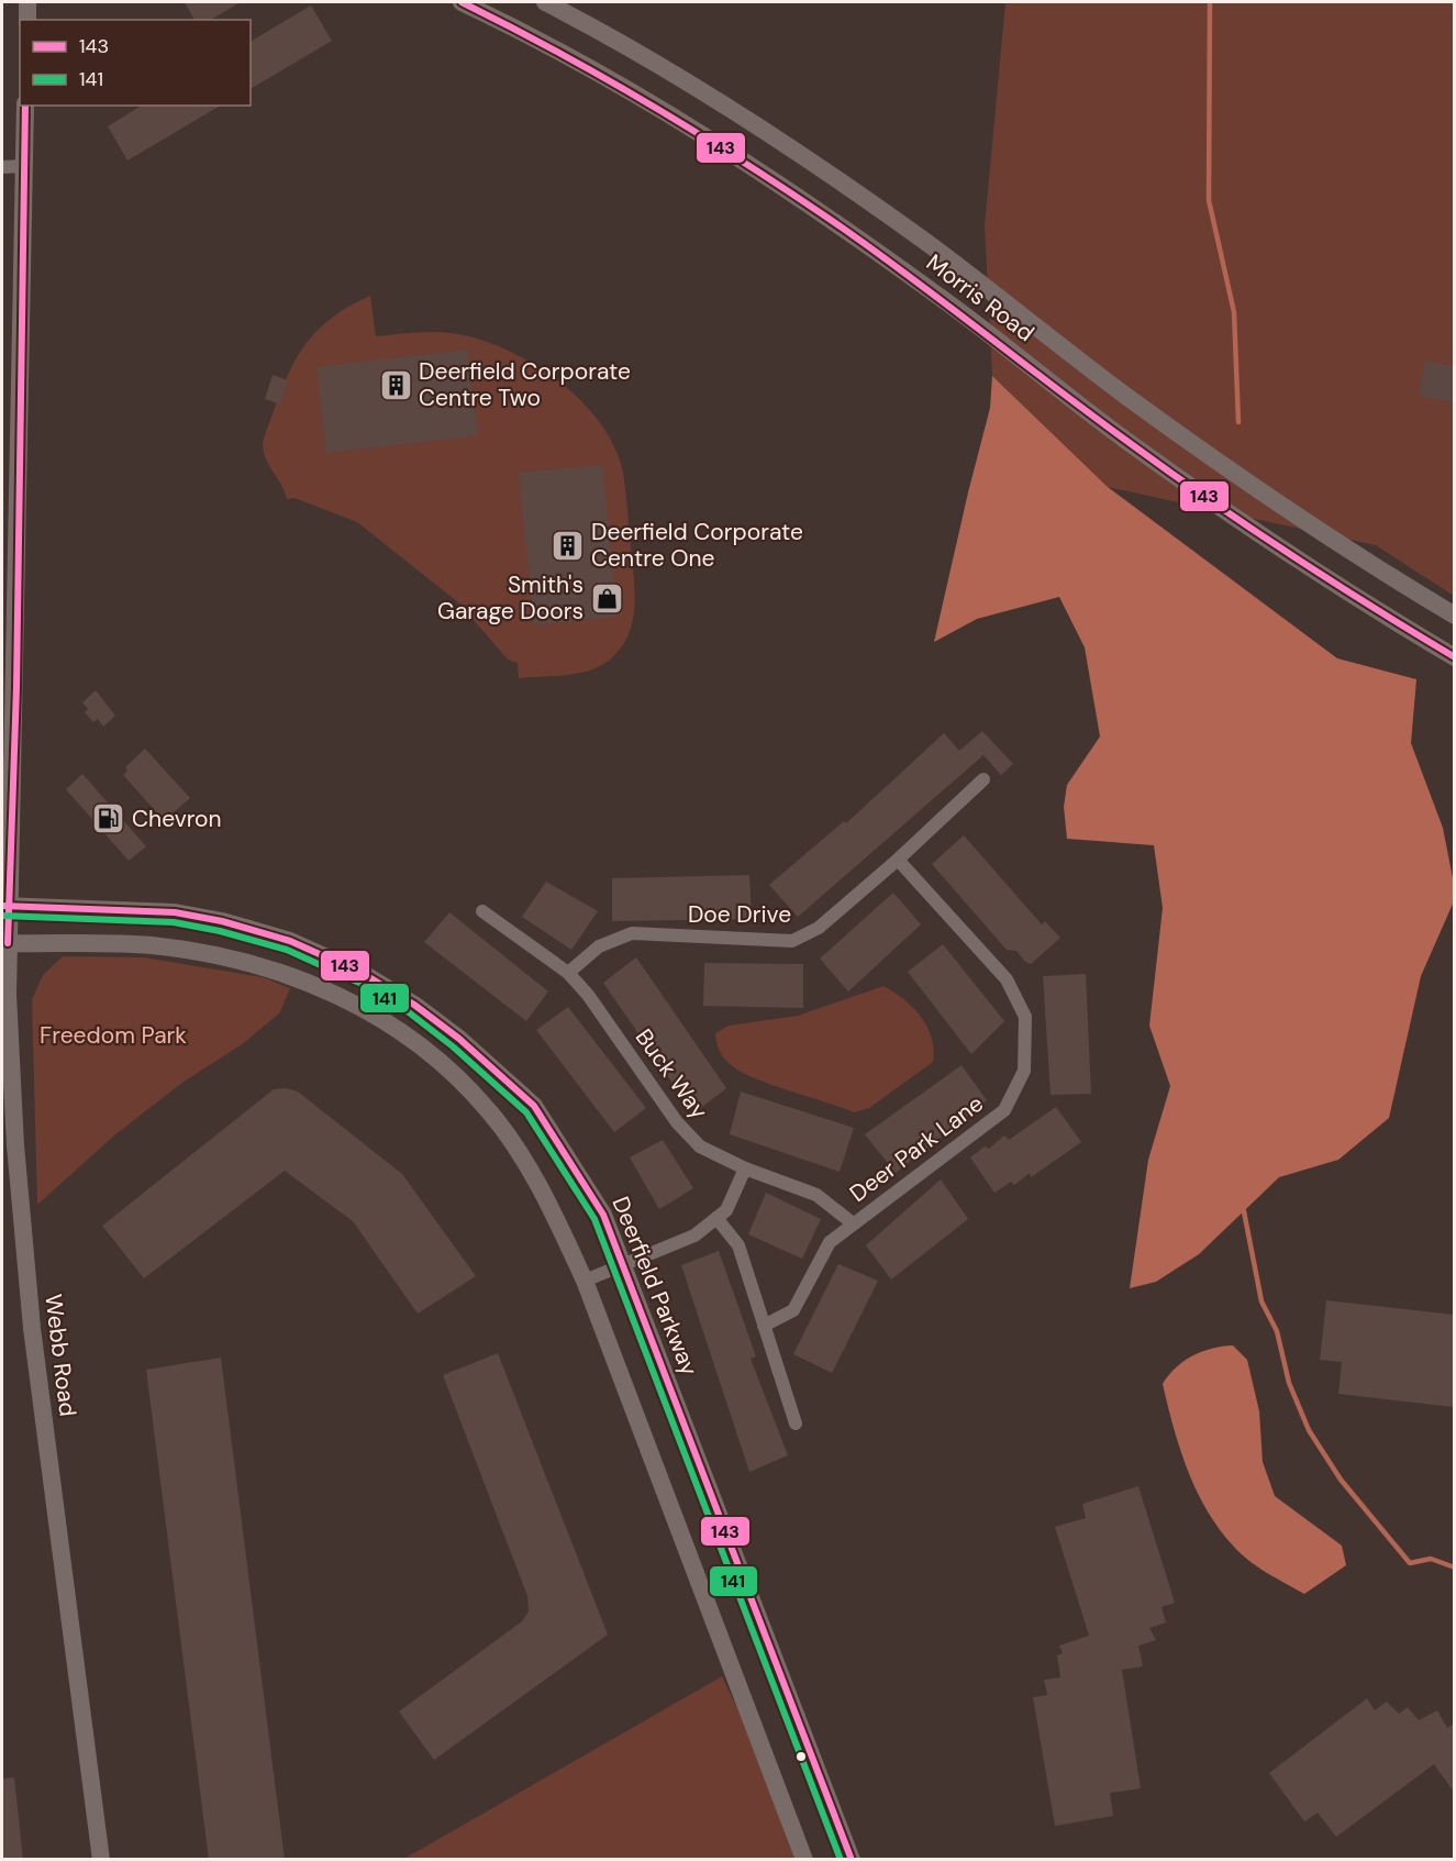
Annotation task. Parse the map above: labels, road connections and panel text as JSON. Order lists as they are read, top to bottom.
{
  "streets": {
    "street": [
      "Morris Road",
      "Doe Drive",
      "Buck Way",
      "Deer Park Lane",
      "Deerfield Parkway",
      "Webb Road"
    ]
  },
  "crossings": [
    ["Doe Drive", "Buck Way"],
    ["Doe Drive", "Deer Park Lane"],
    ["Buck Way", "Deer Park Lane"],
    ["Deerfield Parkway", "Webb Road"]
  ],
  "parks": ["Freedom Park"],
  "places": {
    "building": ["Deerfield Corporate Centre Two", "Deerfield Corporate Centre One"],
    "shop": ["Smith's Garage Doors"],
    "fuel station": ["Chevron"]
  },
  "lines": ["transit line 143", "transit line 141"],
  "legend": ["143", "141"]
}
